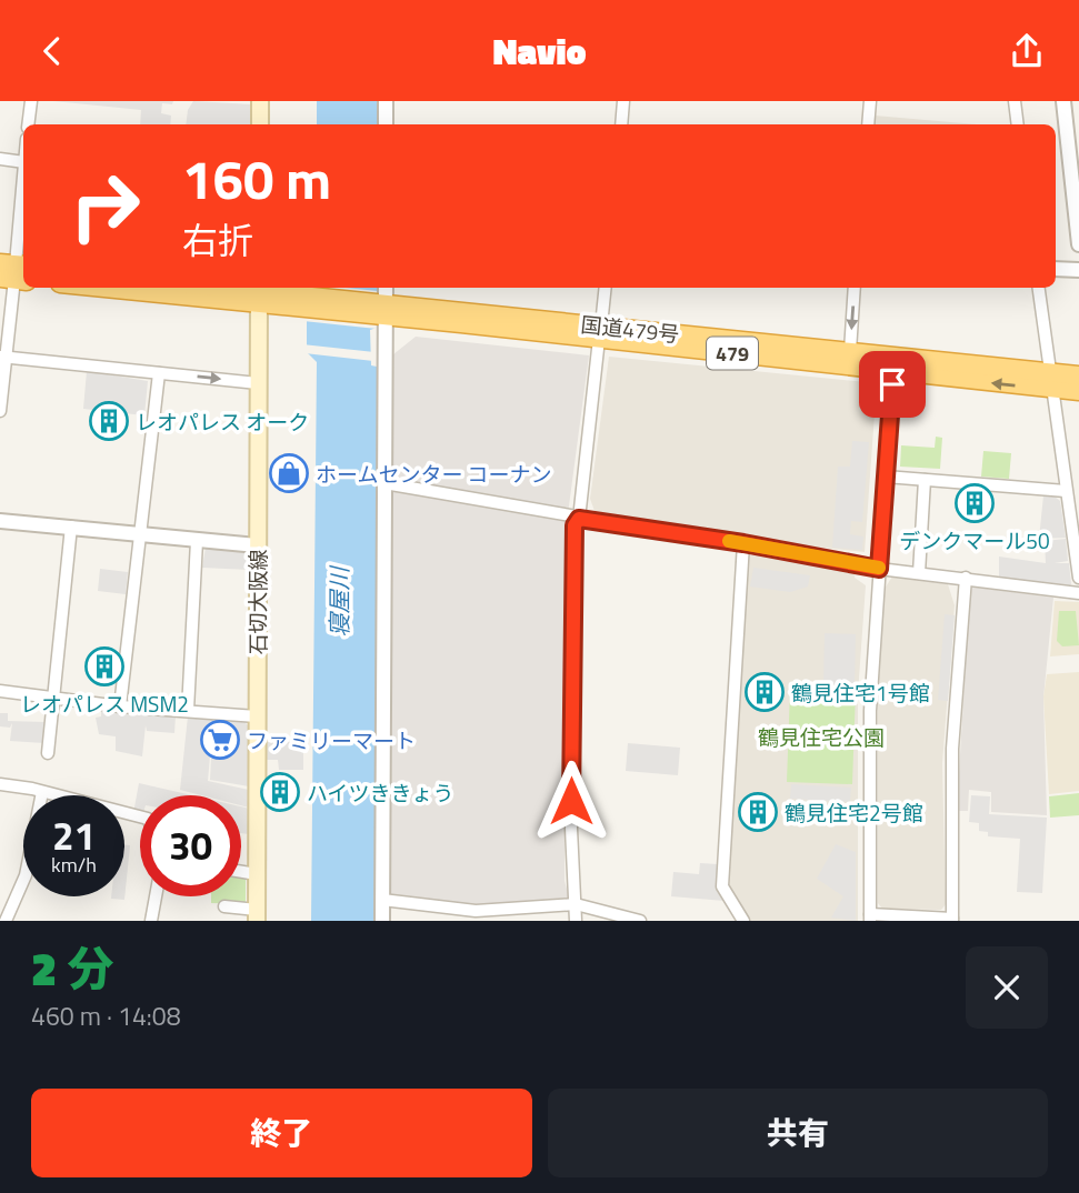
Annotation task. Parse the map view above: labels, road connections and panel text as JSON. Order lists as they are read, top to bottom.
{
  "streets": {
    "highway": ["国道479号", "479"],
    "main road": ["石切大阪線"]
  },
  "crossings": [
    ["国道479号", "479"],
    ["国道479号", "石切大阪線"],
    ["479", "石切大阪線"]
  ],
  "water": ["寝屋川"],
  "parks": ["鶴見住宅公園"],
  "places": {
    "building": [
      "レオパレス オーク",
      "デンクマール50",
      "レオパレス MSM2",
      "鶴見住宅1号館",
      "ハイツききょう",
      "鶴見住宅2号館"
    ],
    "shop": ["ホームセンター コーナン"],
    "supermarket": ["ファミリーマート"]
  },
  "page": {
    "header": "Navio",
    "turn": ["160 m", "右折"],
    "speed": "21 km/h",
    "limit": "30",
    "heading": ["2 分", "460 m · 14:08"],
    "buttons": ["終了", "共有"]
  }
}
